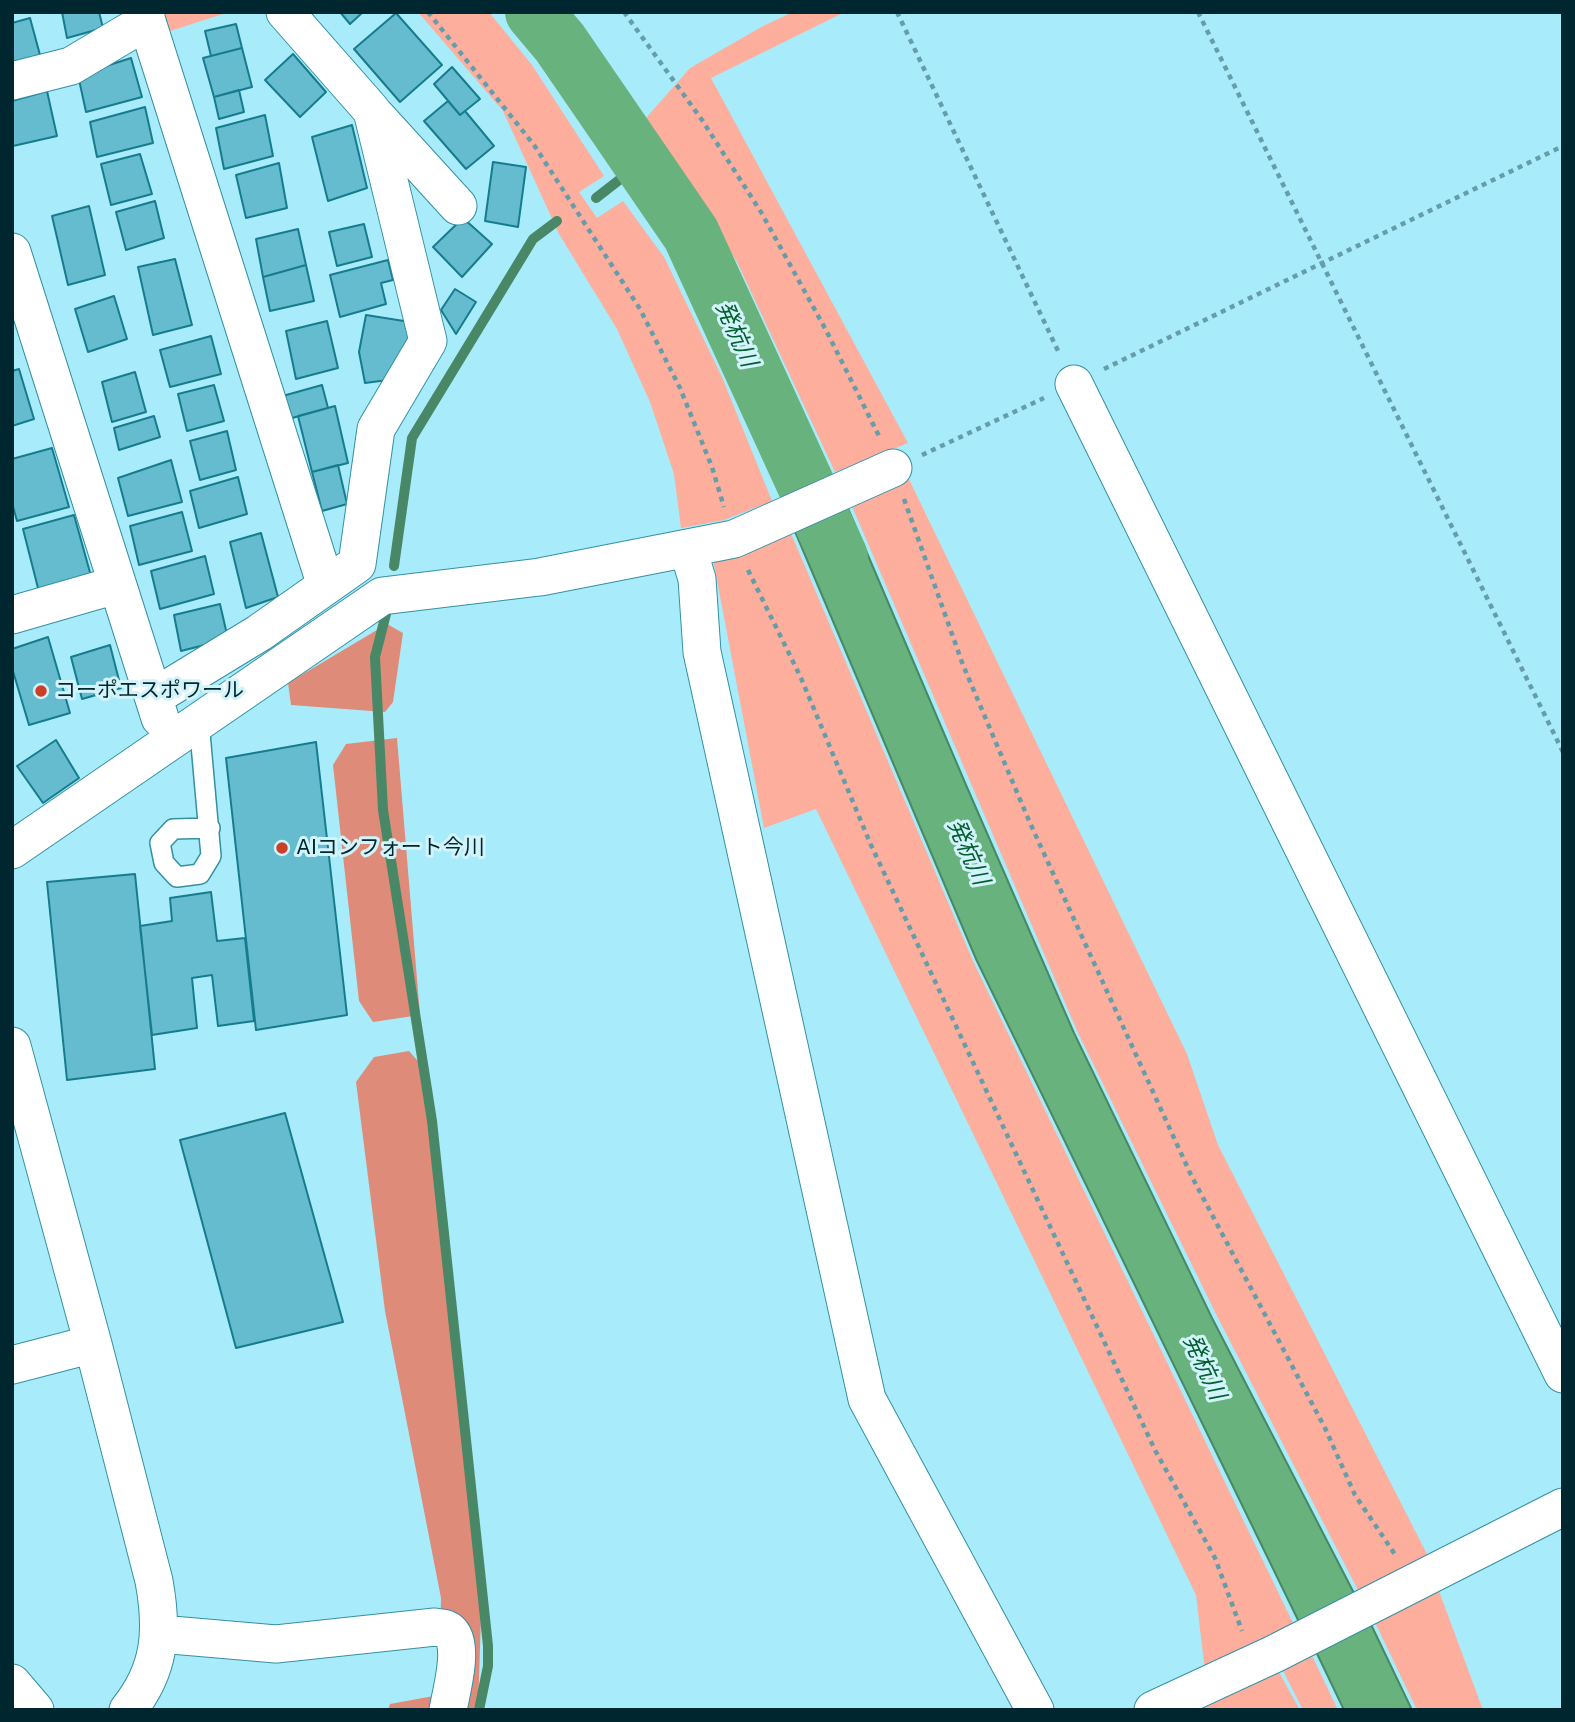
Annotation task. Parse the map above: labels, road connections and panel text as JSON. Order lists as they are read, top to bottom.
{
  "water": ["発杭川"],
  "places": ["コーポエスポワール", "AIコンフォート今川"]
}
